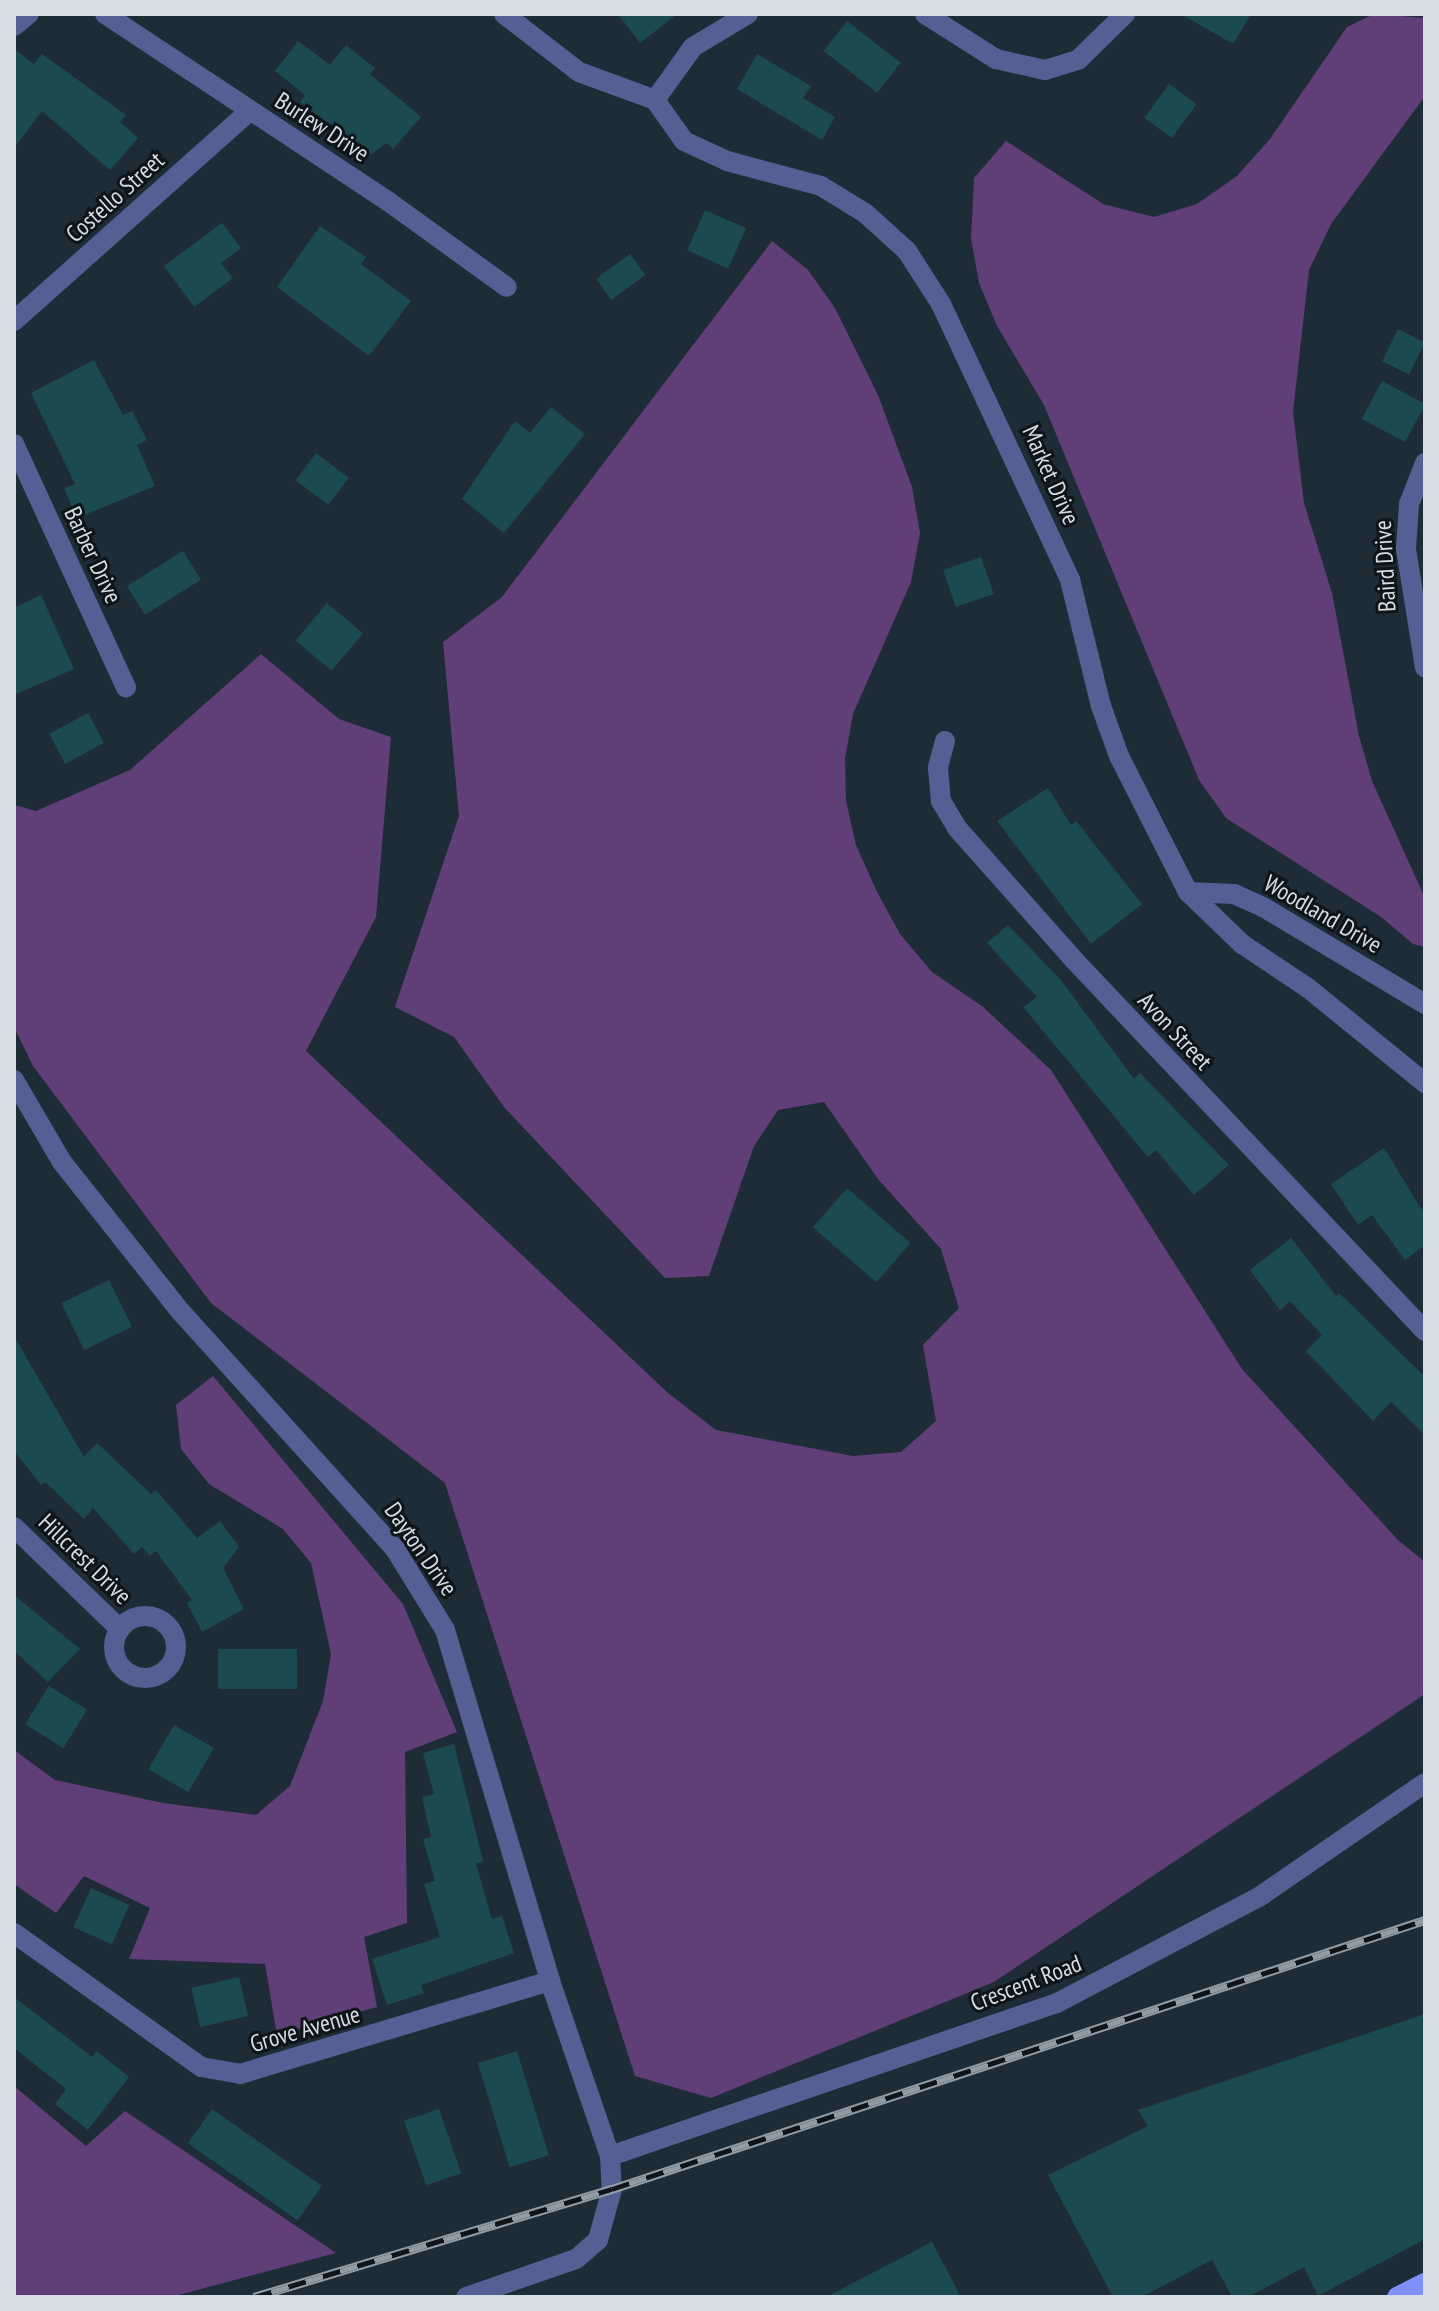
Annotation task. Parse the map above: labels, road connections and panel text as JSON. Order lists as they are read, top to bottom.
{
  "streets": {
    "street": [
      "Burlew Drive",
      "Costello Street",
      "Market Drive",
      "Barber Drive",
      "Baird Drive",
      "Woodland Drive",
      "Avon Street",
      "Dayton Drive",
      "Hillcrest Drive",
      "Crescent Road",
      "Grove Avenue"
    ]
  },
  "crossings": [
    ["Burlew Drive", "Costello Street"],
    ["Market Drive", "Woodland Drive"],
    ["Dayton Drive", "Crescent Road"],
    ["Dayton Drive", "Grove Avenue"]
  ]
}
